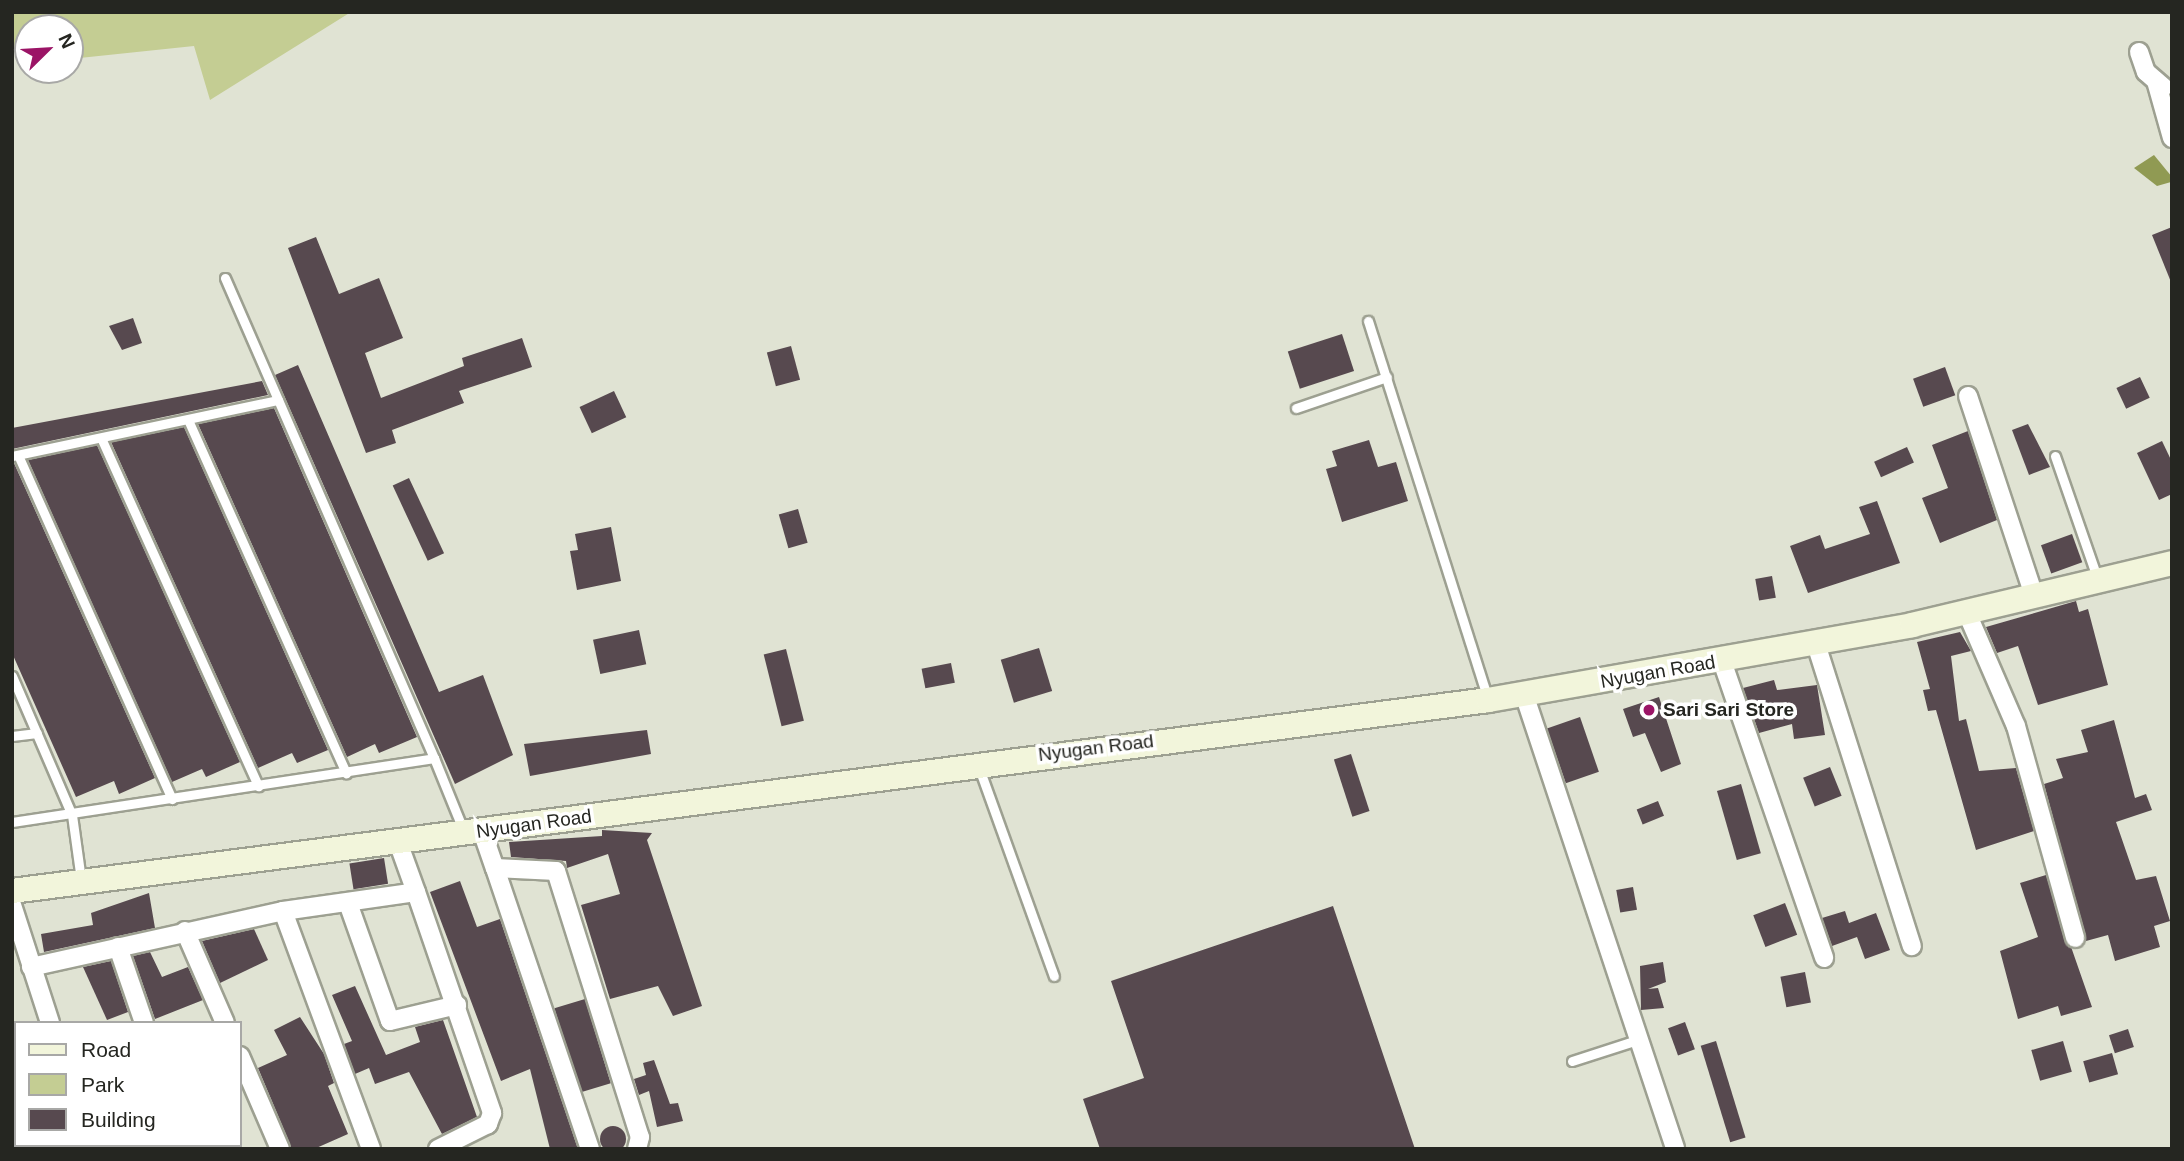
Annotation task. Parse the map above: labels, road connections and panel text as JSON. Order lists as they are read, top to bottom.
{
  "streets": {
    "main road": ["Nyugan Road"]
  },
  "places": ["Sari Sari Store"],
  "legend": ["Road", "Park", "Building"],
  "north": "top right"
}
